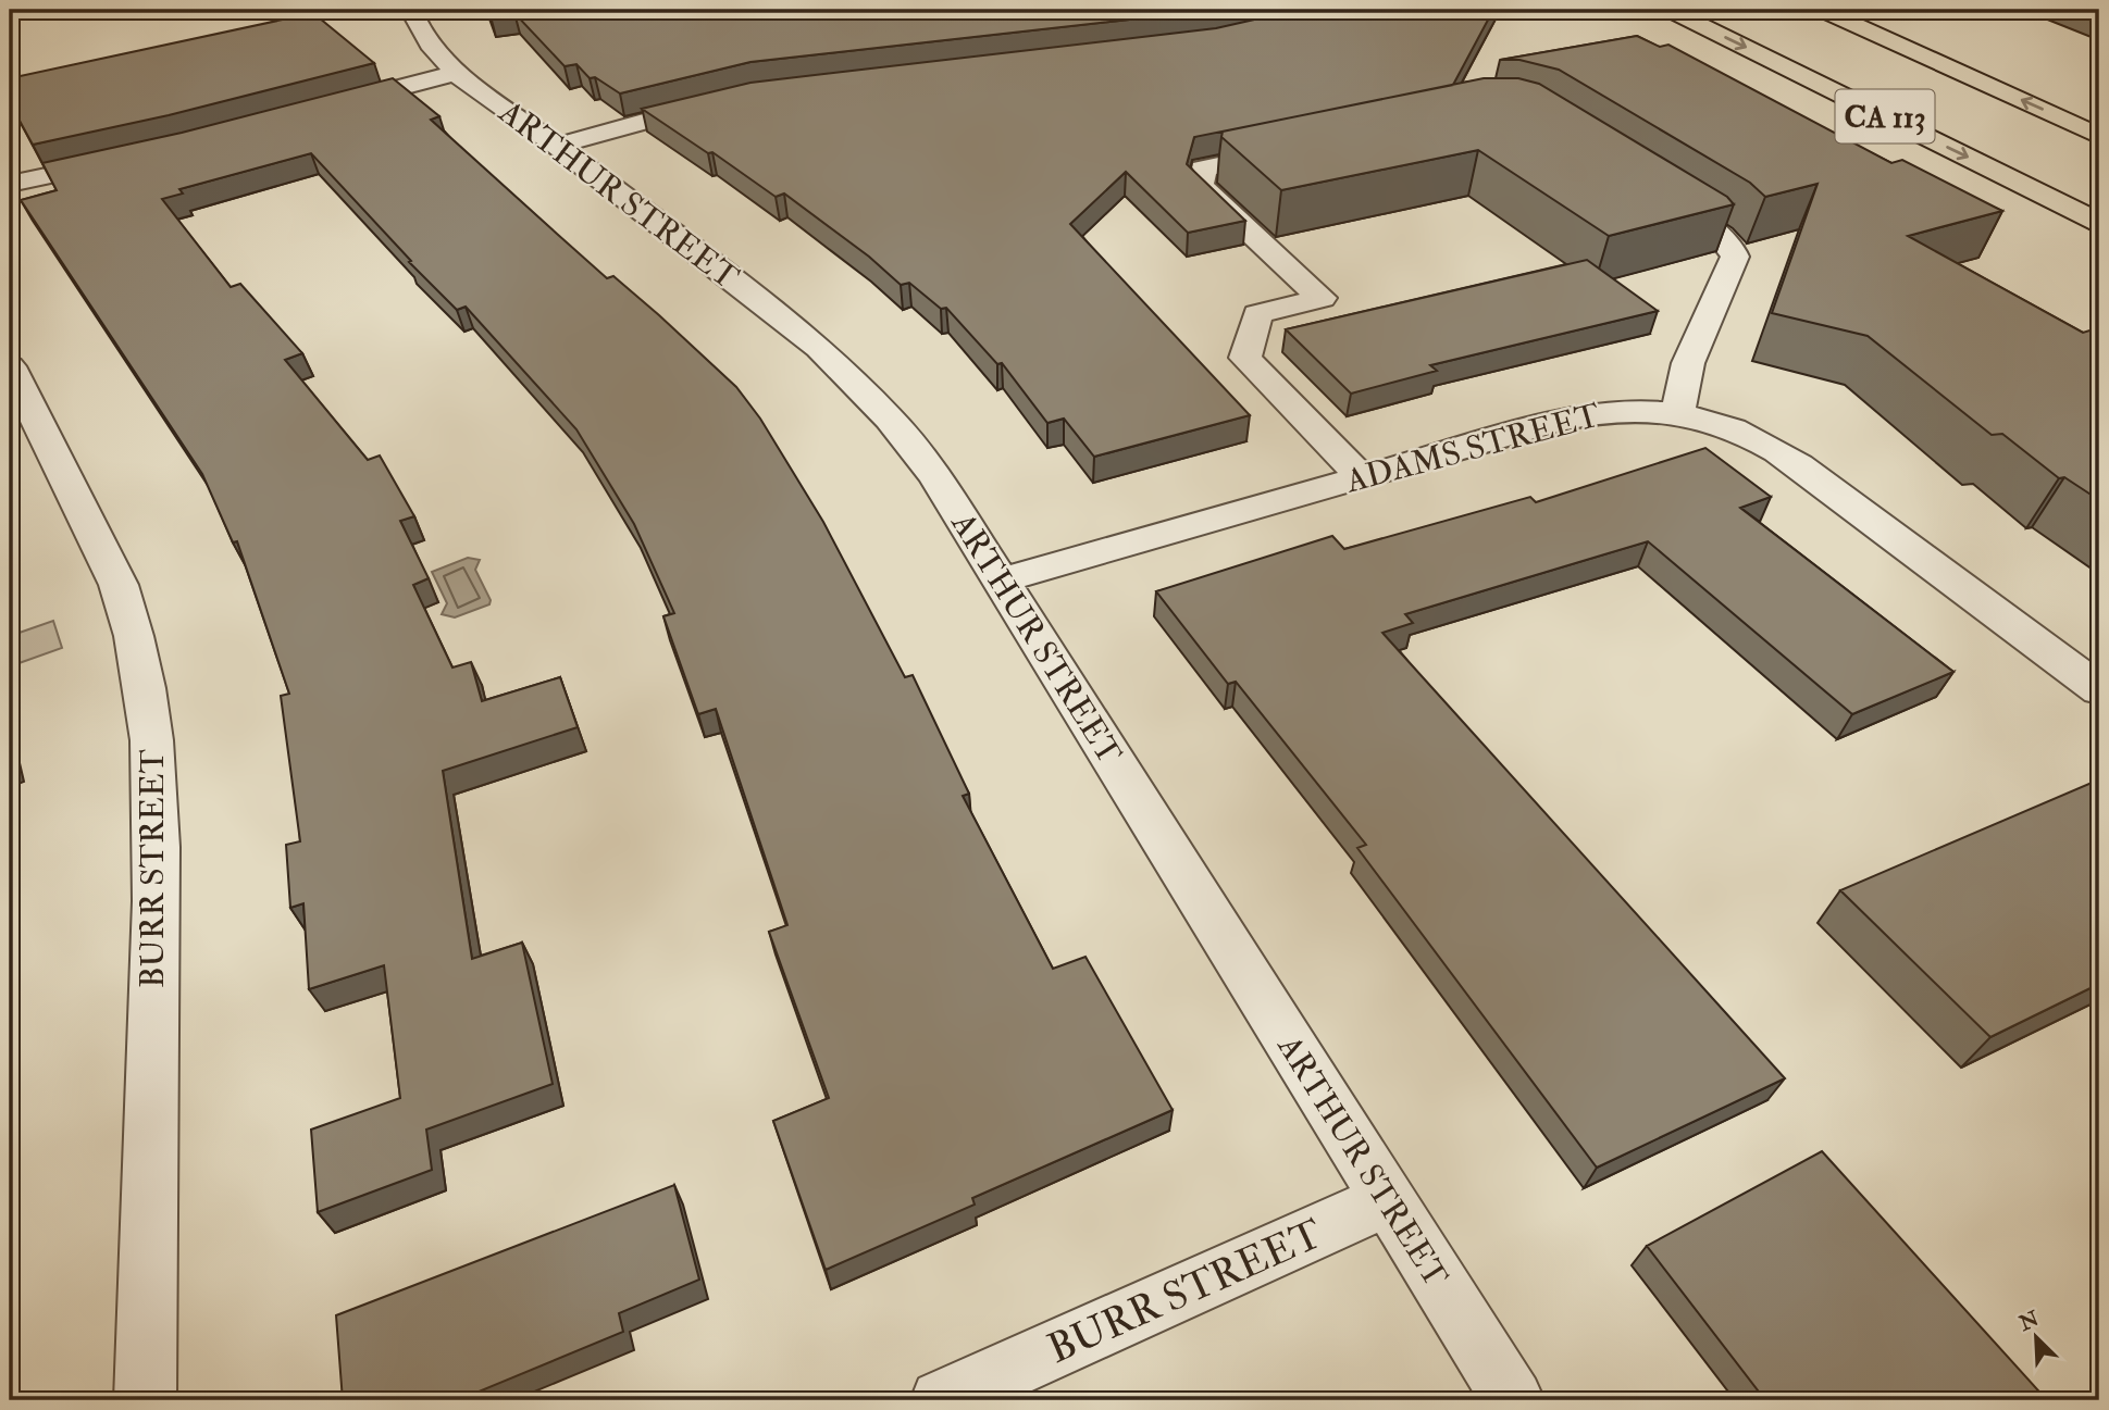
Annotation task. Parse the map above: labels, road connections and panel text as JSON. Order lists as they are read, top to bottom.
{
  "streets": {
    "highway": ["CA 113"],
    "street": ["ARTHUR STREET", "ADAMS STREET", "BURR STREET"]
  },
  "crossings": [
    ["ARTHUR STREET", "ADAMS STREET"],
    ["ARTHUR STREET", "BURR STREET"]
  ],
  "north": "top left"
}
